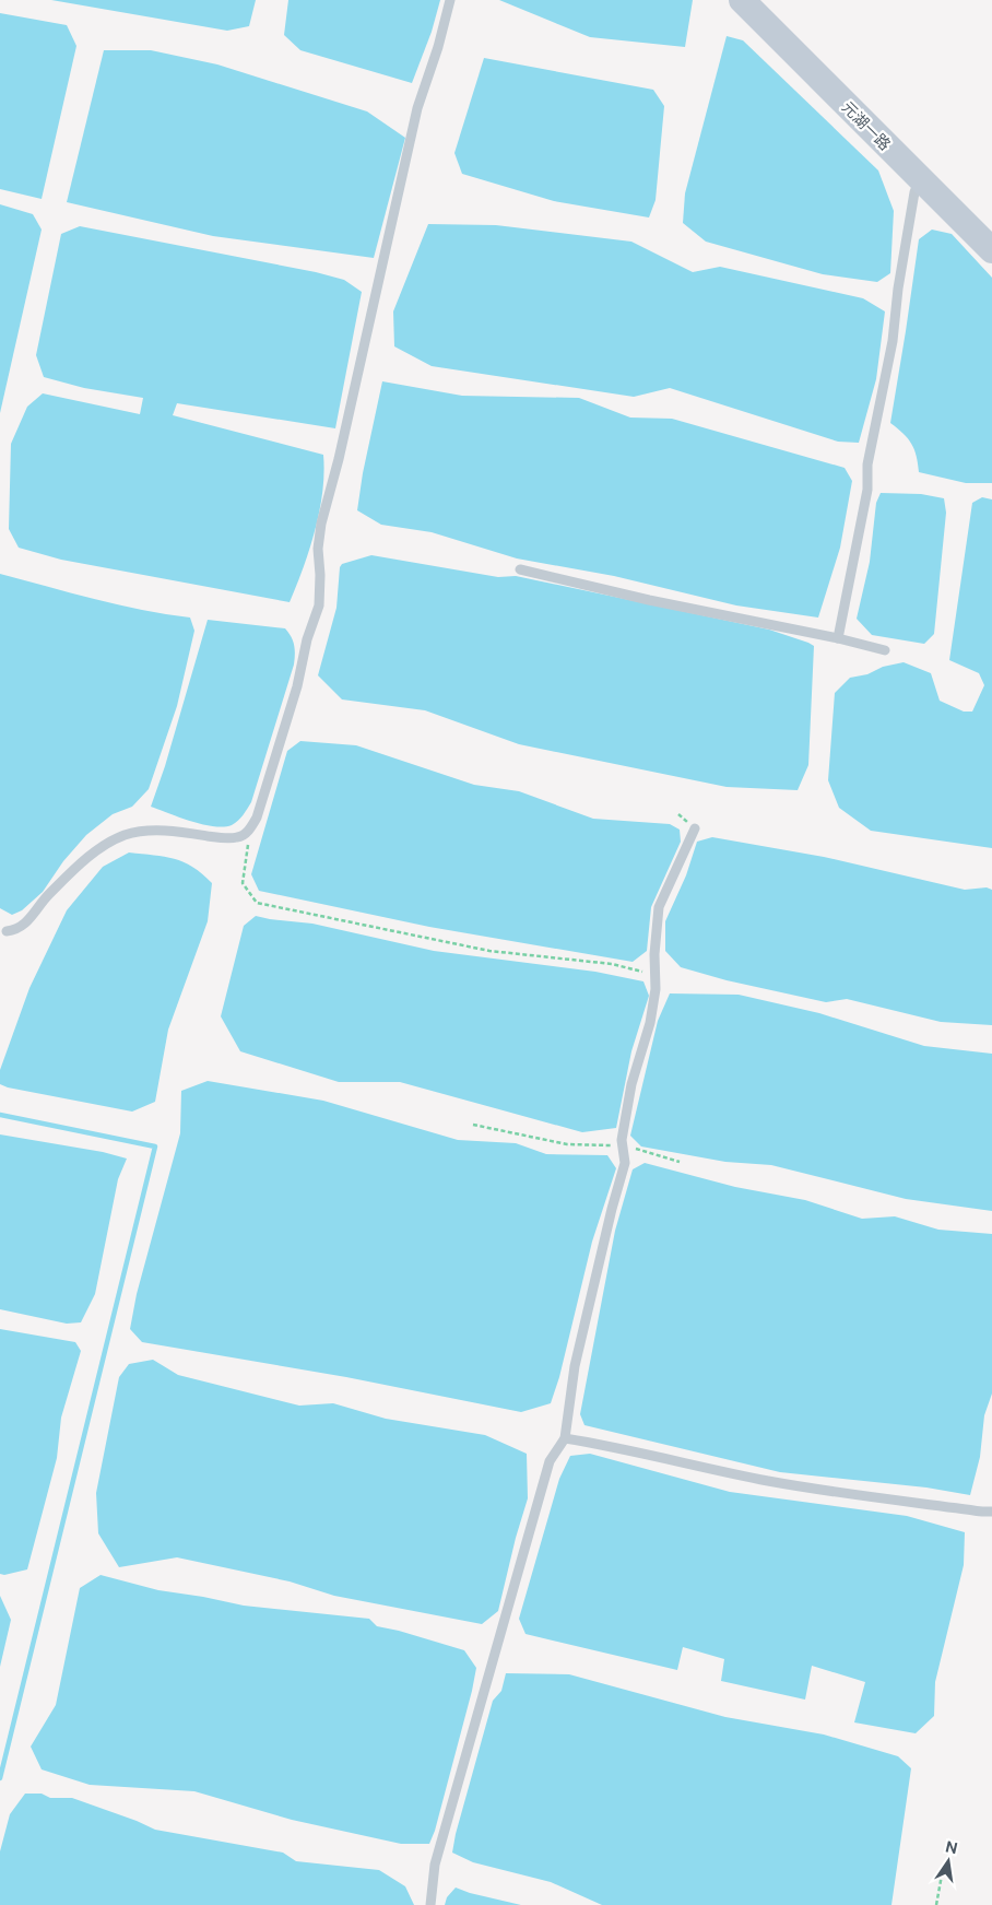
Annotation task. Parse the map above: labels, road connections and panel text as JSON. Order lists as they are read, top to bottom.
{
  "streets": {
    "main road": ["元湖一路"]
  },
  "north": "top"
}
